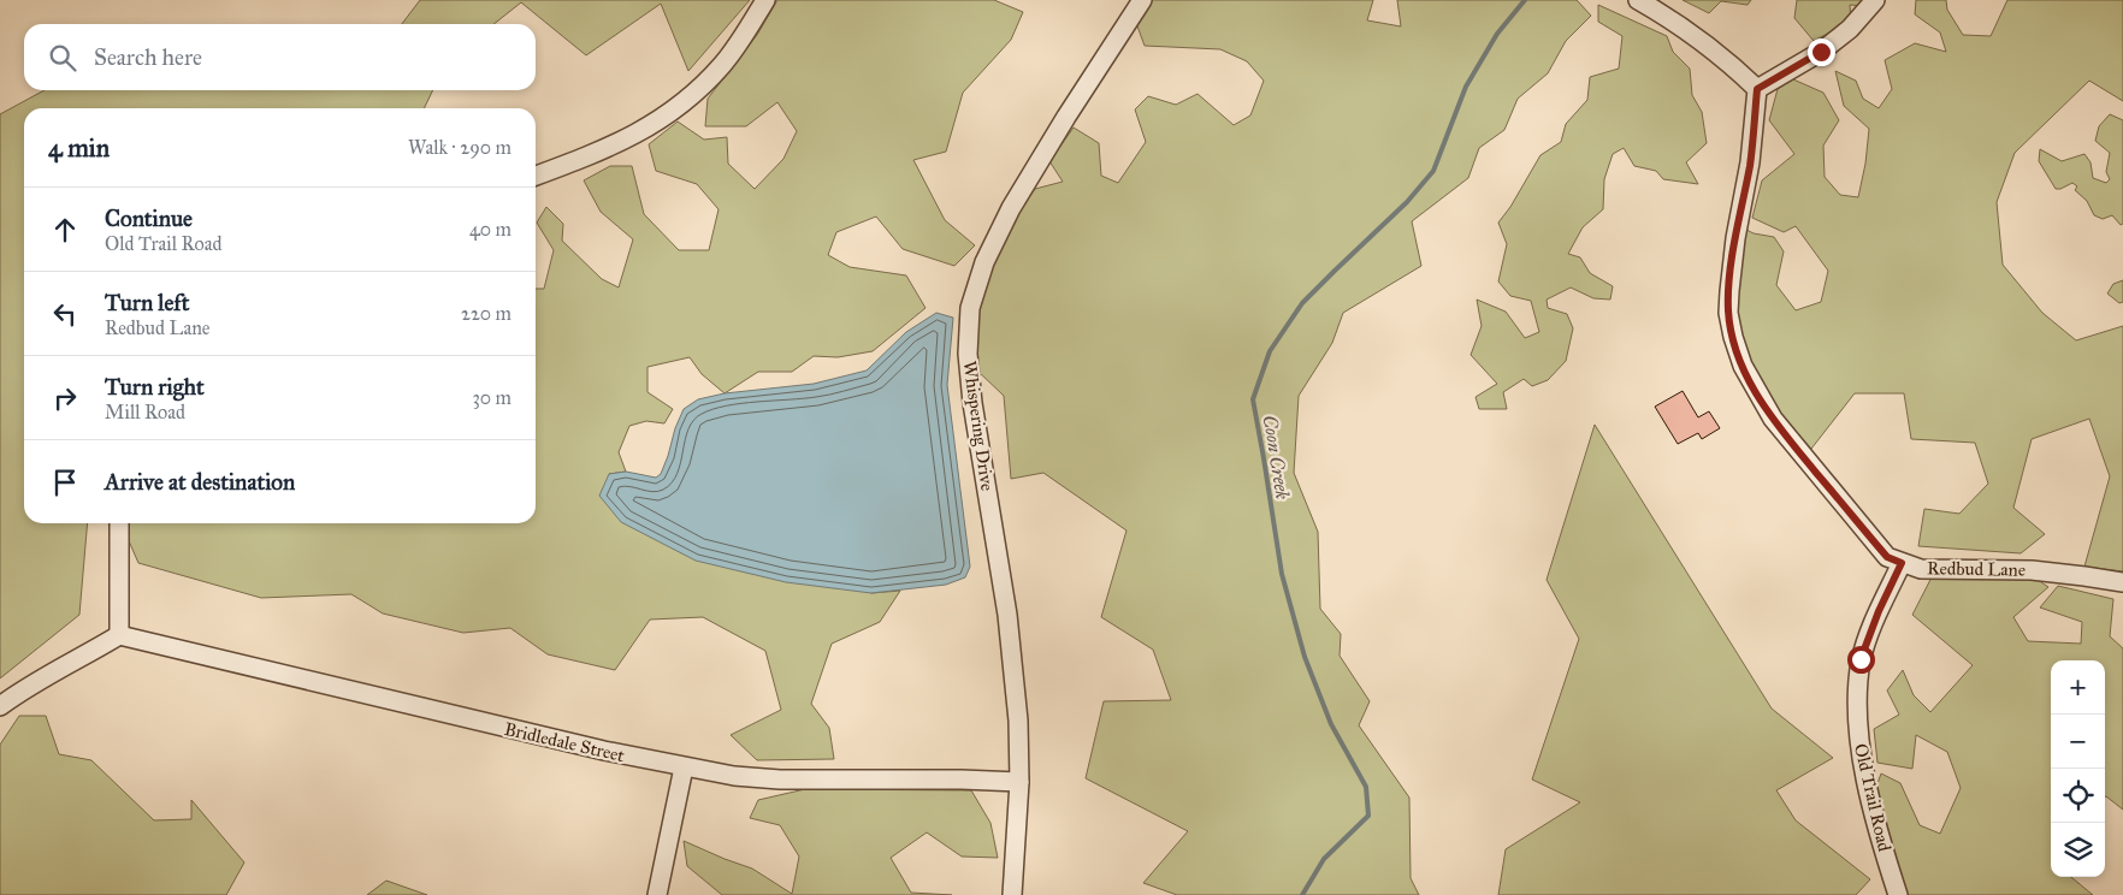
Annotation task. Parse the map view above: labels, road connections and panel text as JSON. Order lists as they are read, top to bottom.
{
  "streets": {
    "street": [
      "Whispering Drive",
      "Redbud Lane",
      "Bridledale Street",
      "Old Trail Road"
    ]
  },
  "crossings": [
    ["Whispering Drive", "Bridledale Street"],
    ["Redbud Lane", "Old Trail Road"]
  ],
  "water": ["Coon Creek"],
  "page": {
    "search": "Search here",
    "heading": ["4 min", "Walk · 290 m"],
    "list": [
      ["Continue", "Old Trail Road", "40 m"],
      ["Turn left", "Redbud Lane", "220 m"],
      ["Turn right", "Mill Road", "30 m"],
      "Arrive at destination"
    ],
    "map_buttons": ["+", "−"]
  }
}
